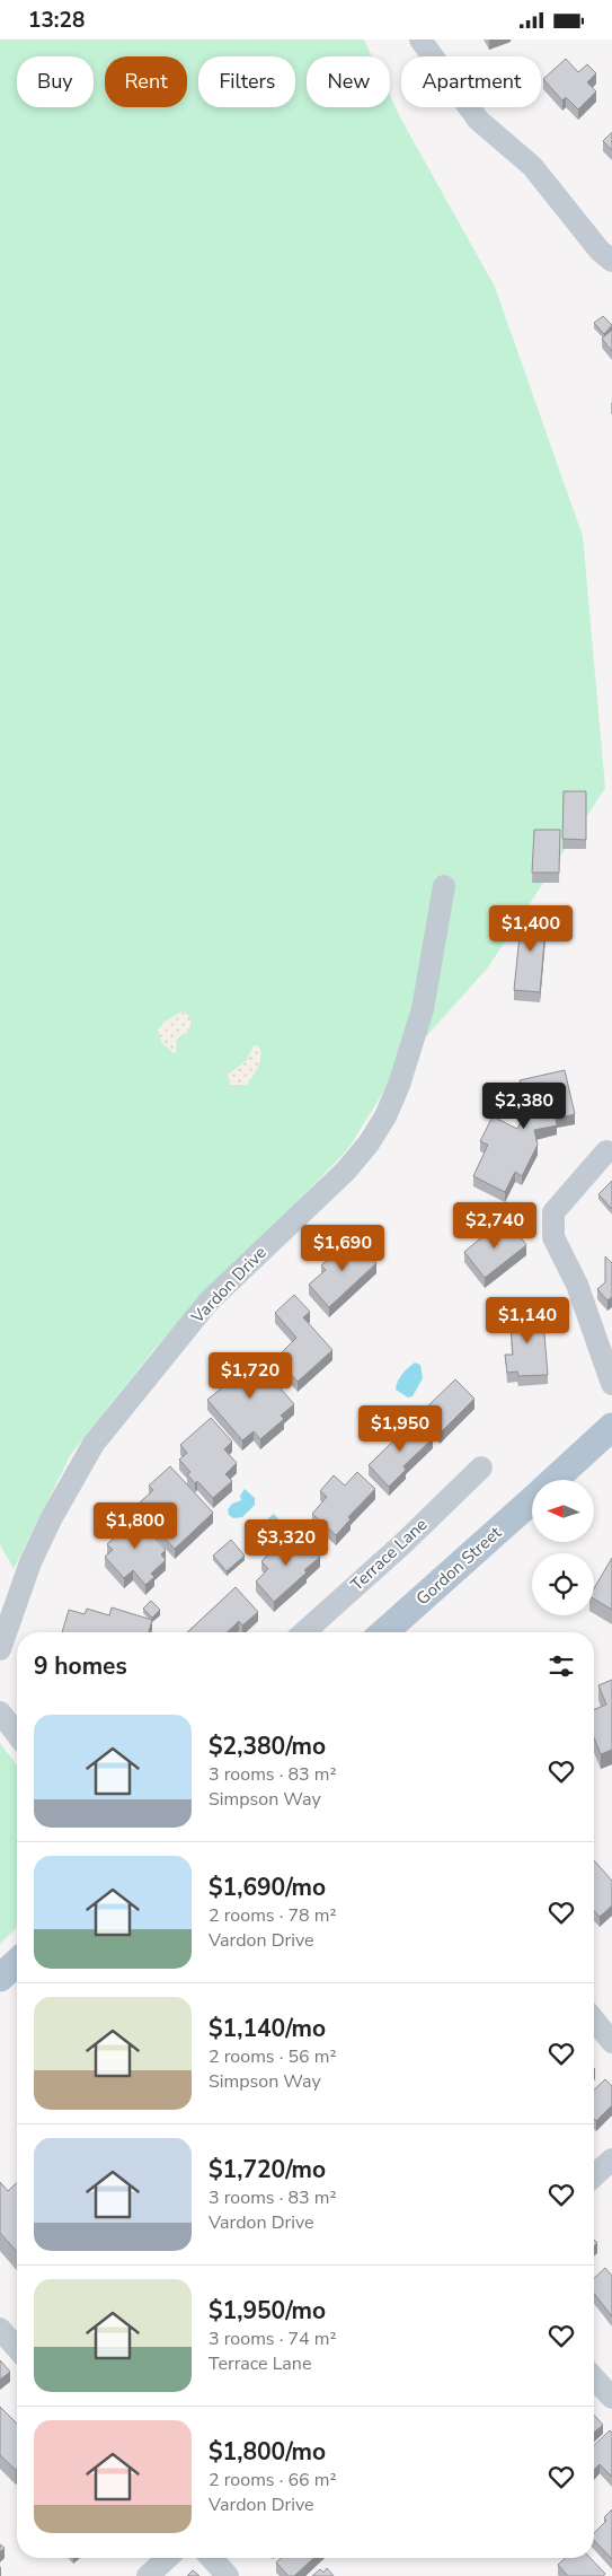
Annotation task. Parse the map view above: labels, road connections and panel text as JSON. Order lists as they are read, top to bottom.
{
  "streets": {
    "main road": ["Gordon Street"],
    "street": ["Vardon Drive", "Terrace Lane"]
  },
  "north": "left",
  "page": {
    "status": "13:28",
    "chip": [
      "Buy",
      "Rent",
      "Filters",
      "New",
      "Apartment"
    ],
    "price": [
      "$1,400",
      "$2,380",
      "$2,740",
      "$1,690",
      "$1,140",
      "$1,720",
      "$1,950",
      "$1,800",
      "$3,320"
    ],
    "heading": "9 homes",
    "list": [
      {
        "name": "$2,380/mo",
        "note": "3 rooms · 83 m² · Simpson Way"
      },
      {
        "name": "$1,690/mo",
        "note": "2 rooms · 78 m² · Vardon Drive"
      },
      {
        "name": "$1,140/mo",
        "note": "2 rooms · 56 m² · Simpson Way"
      },
      {
        "name": "$1,720/mo",
        "note": "3 rooms · 83 m² · Vardon Drive"
      },
      {
        "name": "$1,950/mo",
        "note": "3 rooms · 74 m² · Terrace Lane"
      },
      {
        "name": "$1,800/mo",
        "note": "2 rooms · 66 m² · Vardon Drive"
      }
    ]
  }
}
